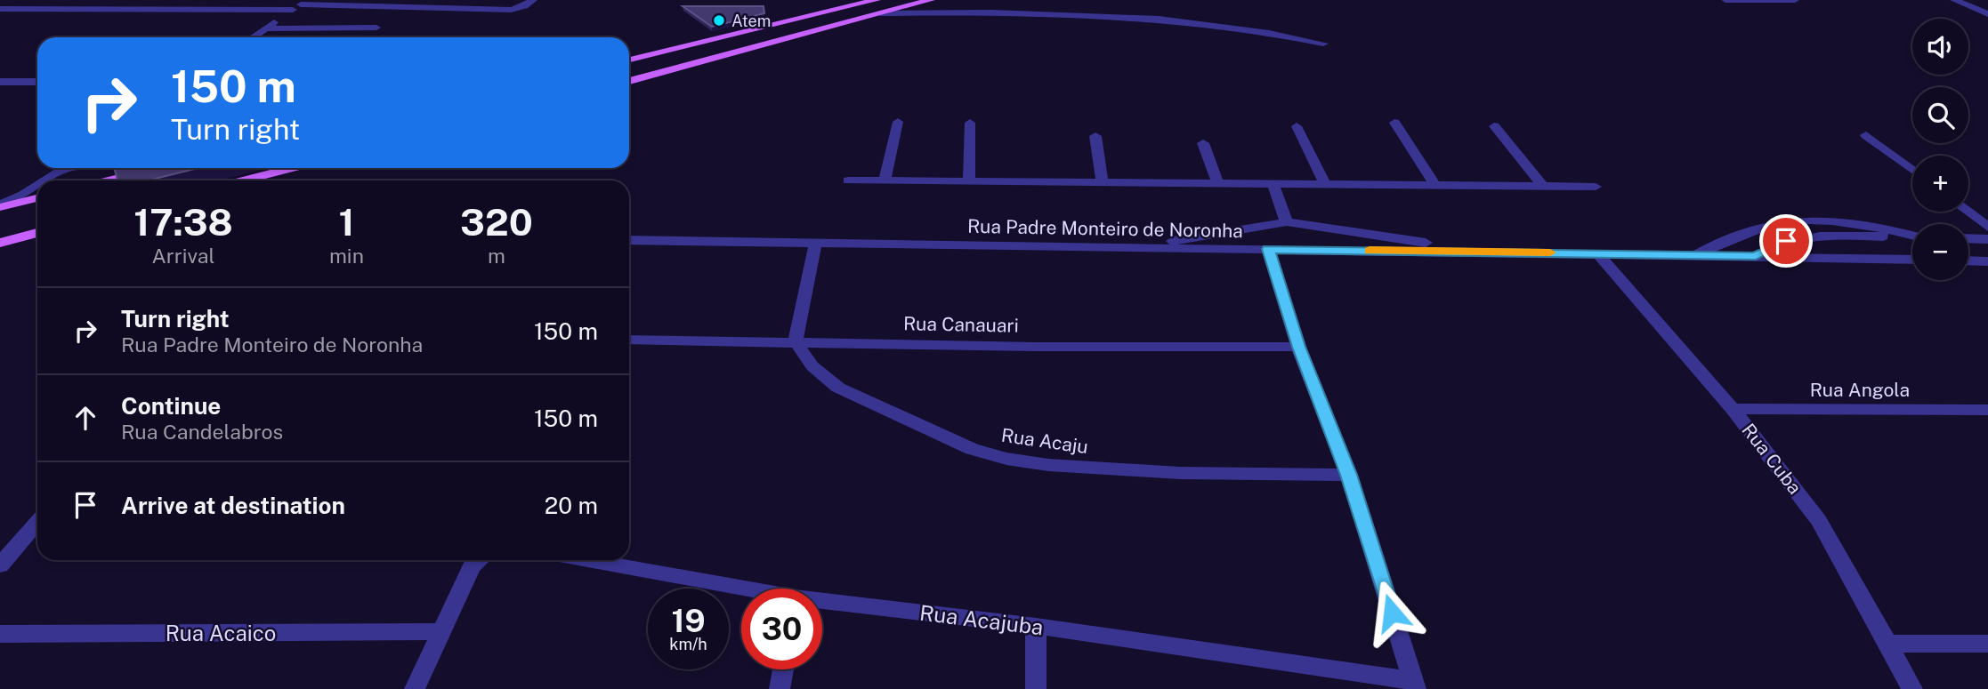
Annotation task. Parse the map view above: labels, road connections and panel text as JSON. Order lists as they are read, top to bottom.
{
  "streets": {
    "street": [
      "Rua Padre Monteiro de Noronha",
      "Rua Canauari",
      "Rua Angola",
      "Rua Acaju",
      "Rua Cuba",
      "Rua Acajuba",
      "Rua Acaico"
    ]
  },
  "crossings": [
    ["Rua Padre Monteiro de Noronha", "Rua Cuba"],
    ["Rua Canauari", "Rua Acaju"],
    ["Rua Angola", "Rua Cuba"]
  ],
  "places": ["Atem"],
  "page": {
    "map_buttons": ["+", "−"],
    "turn": ["150 m", "Turn right"],
    "eta": [
      "17:38",
      "Arrival",
      "1",
      "min",
      "320",
      "m"
    ],
    "list": [
      {
        "name": "Turn right",
        "note": "Rua Padre Monteiro de Noronha",
        "value": "150 m"
      },
      {
        "name": "Continue",
        "note": "Rua Candelabros",
        "value": "150 m"
      },
      {
        "name": "Arrive at destination",
        "value": "20 m"
      }
    ],
    "speed": "19 km/h",
    "limit": "30"
  }
}
